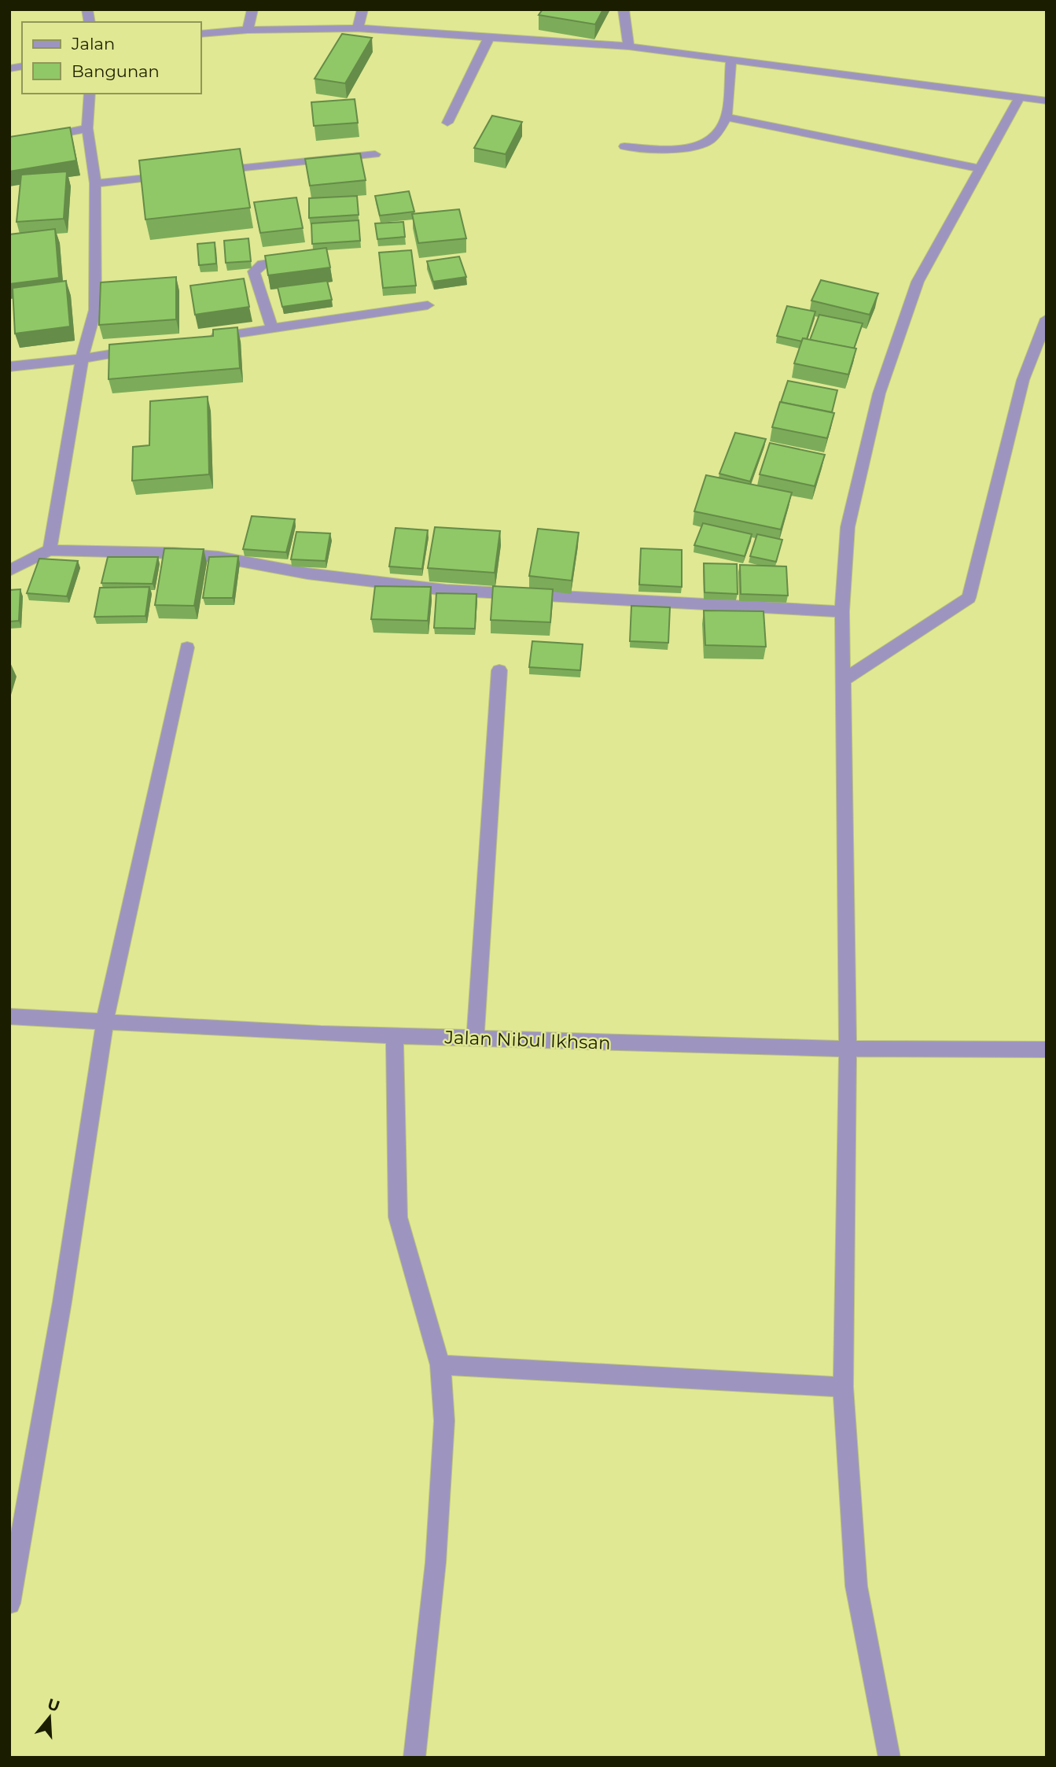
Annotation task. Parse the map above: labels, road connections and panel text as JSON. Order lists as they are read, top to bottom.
{
  "streets": {
    "street": ["Jalan Nibul Ikhsan"]
  },
  "legend": ["Jalan", "Bangunan"],
  "north": "top"
}
